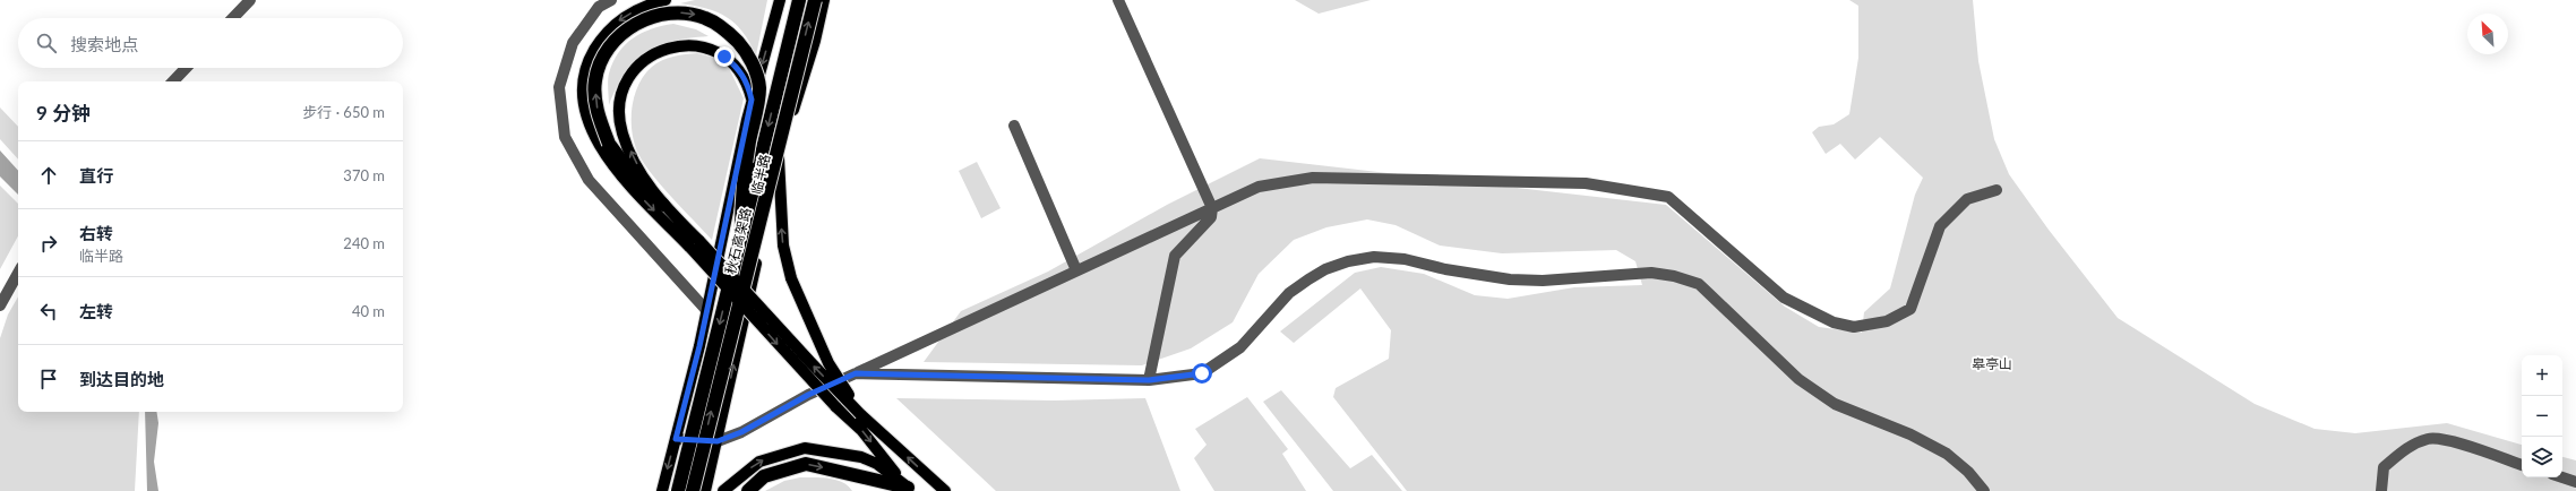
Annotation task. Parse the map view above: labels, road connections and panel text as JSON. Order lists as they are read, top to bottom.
{
  "streets": {
    "highway": ["秋石高架路"],
    "main road": ["临半路"]
  },
  "parks": ["皋亭山"],
  "north": "top left",
  "page": {
    "search": "搜索地点",
    "heading": ["9 分钟", "步行 · 650 m"],
    "list": [
      ["直行", "370 m"],
      ["右转", "临半路", "240 m"],
      ["左转", "40 m"],
      "到达目的地"
    ],
    "map_buttons": ["+", "−"]
  }
}
